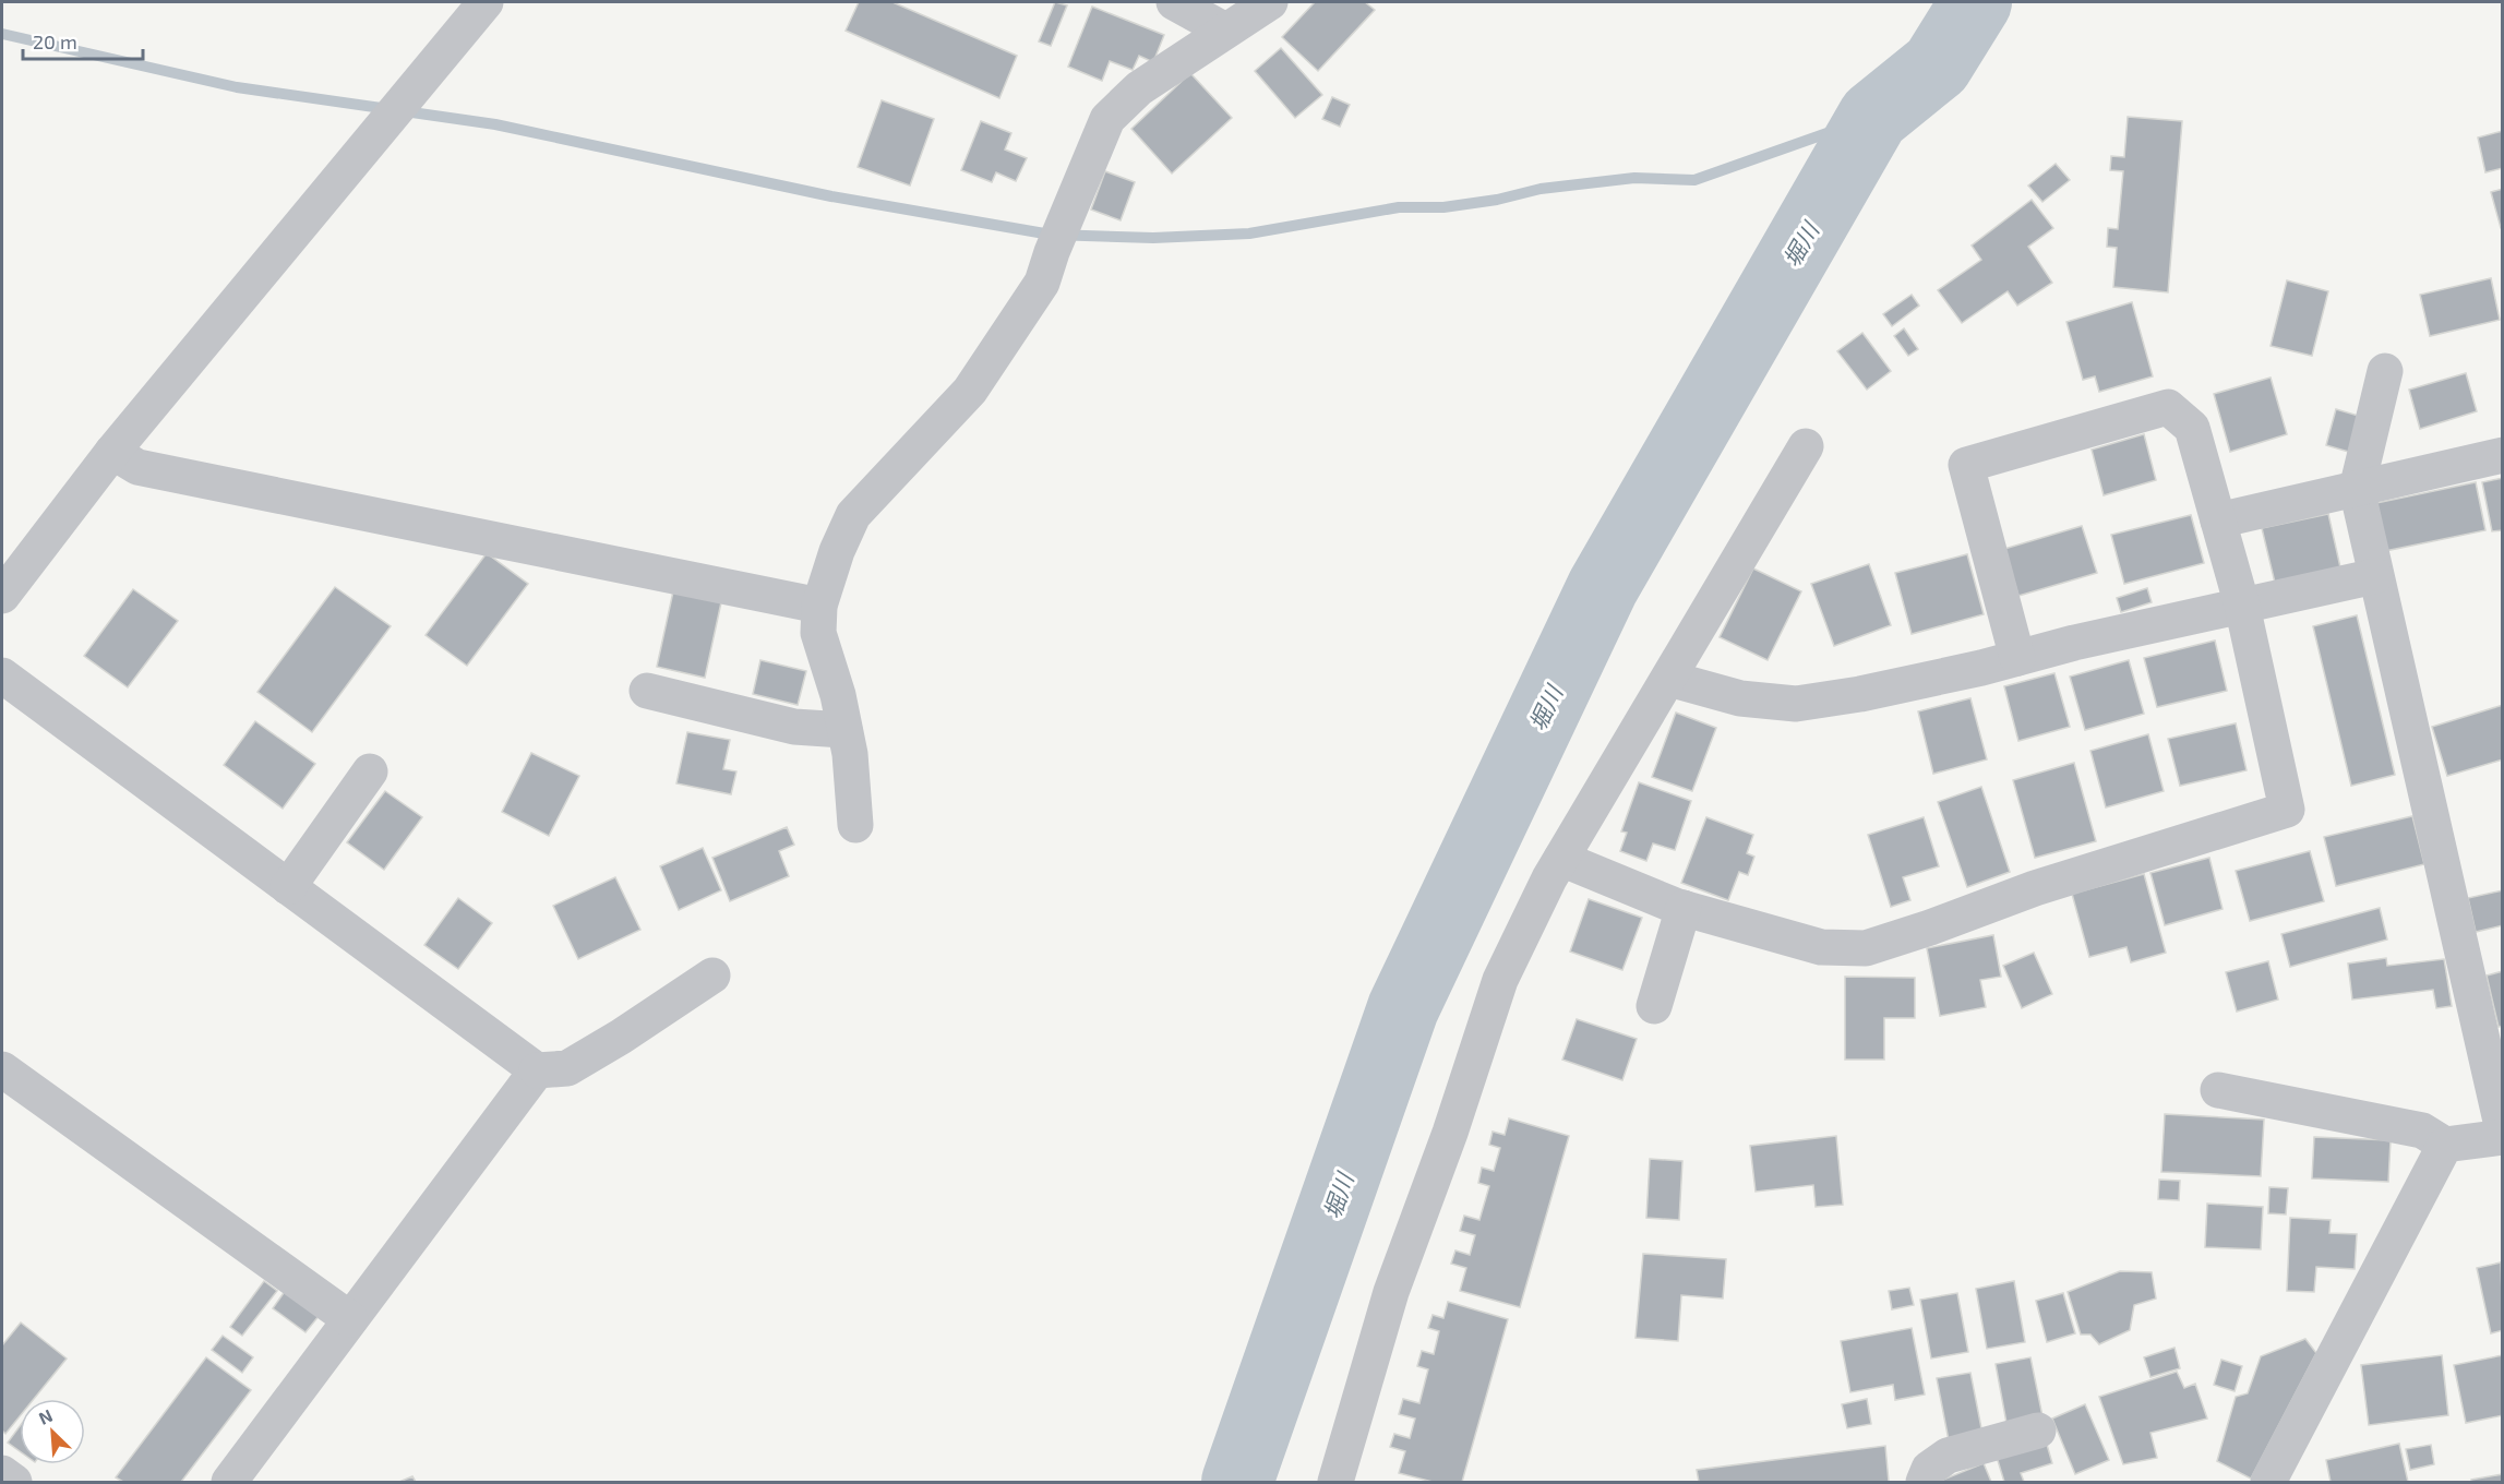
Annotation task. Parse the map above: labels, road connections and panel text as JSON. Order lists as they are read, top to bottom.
{
  "water": ["堀川"],
  "scale_bar": "20 m",
  "north": "top left"
}
